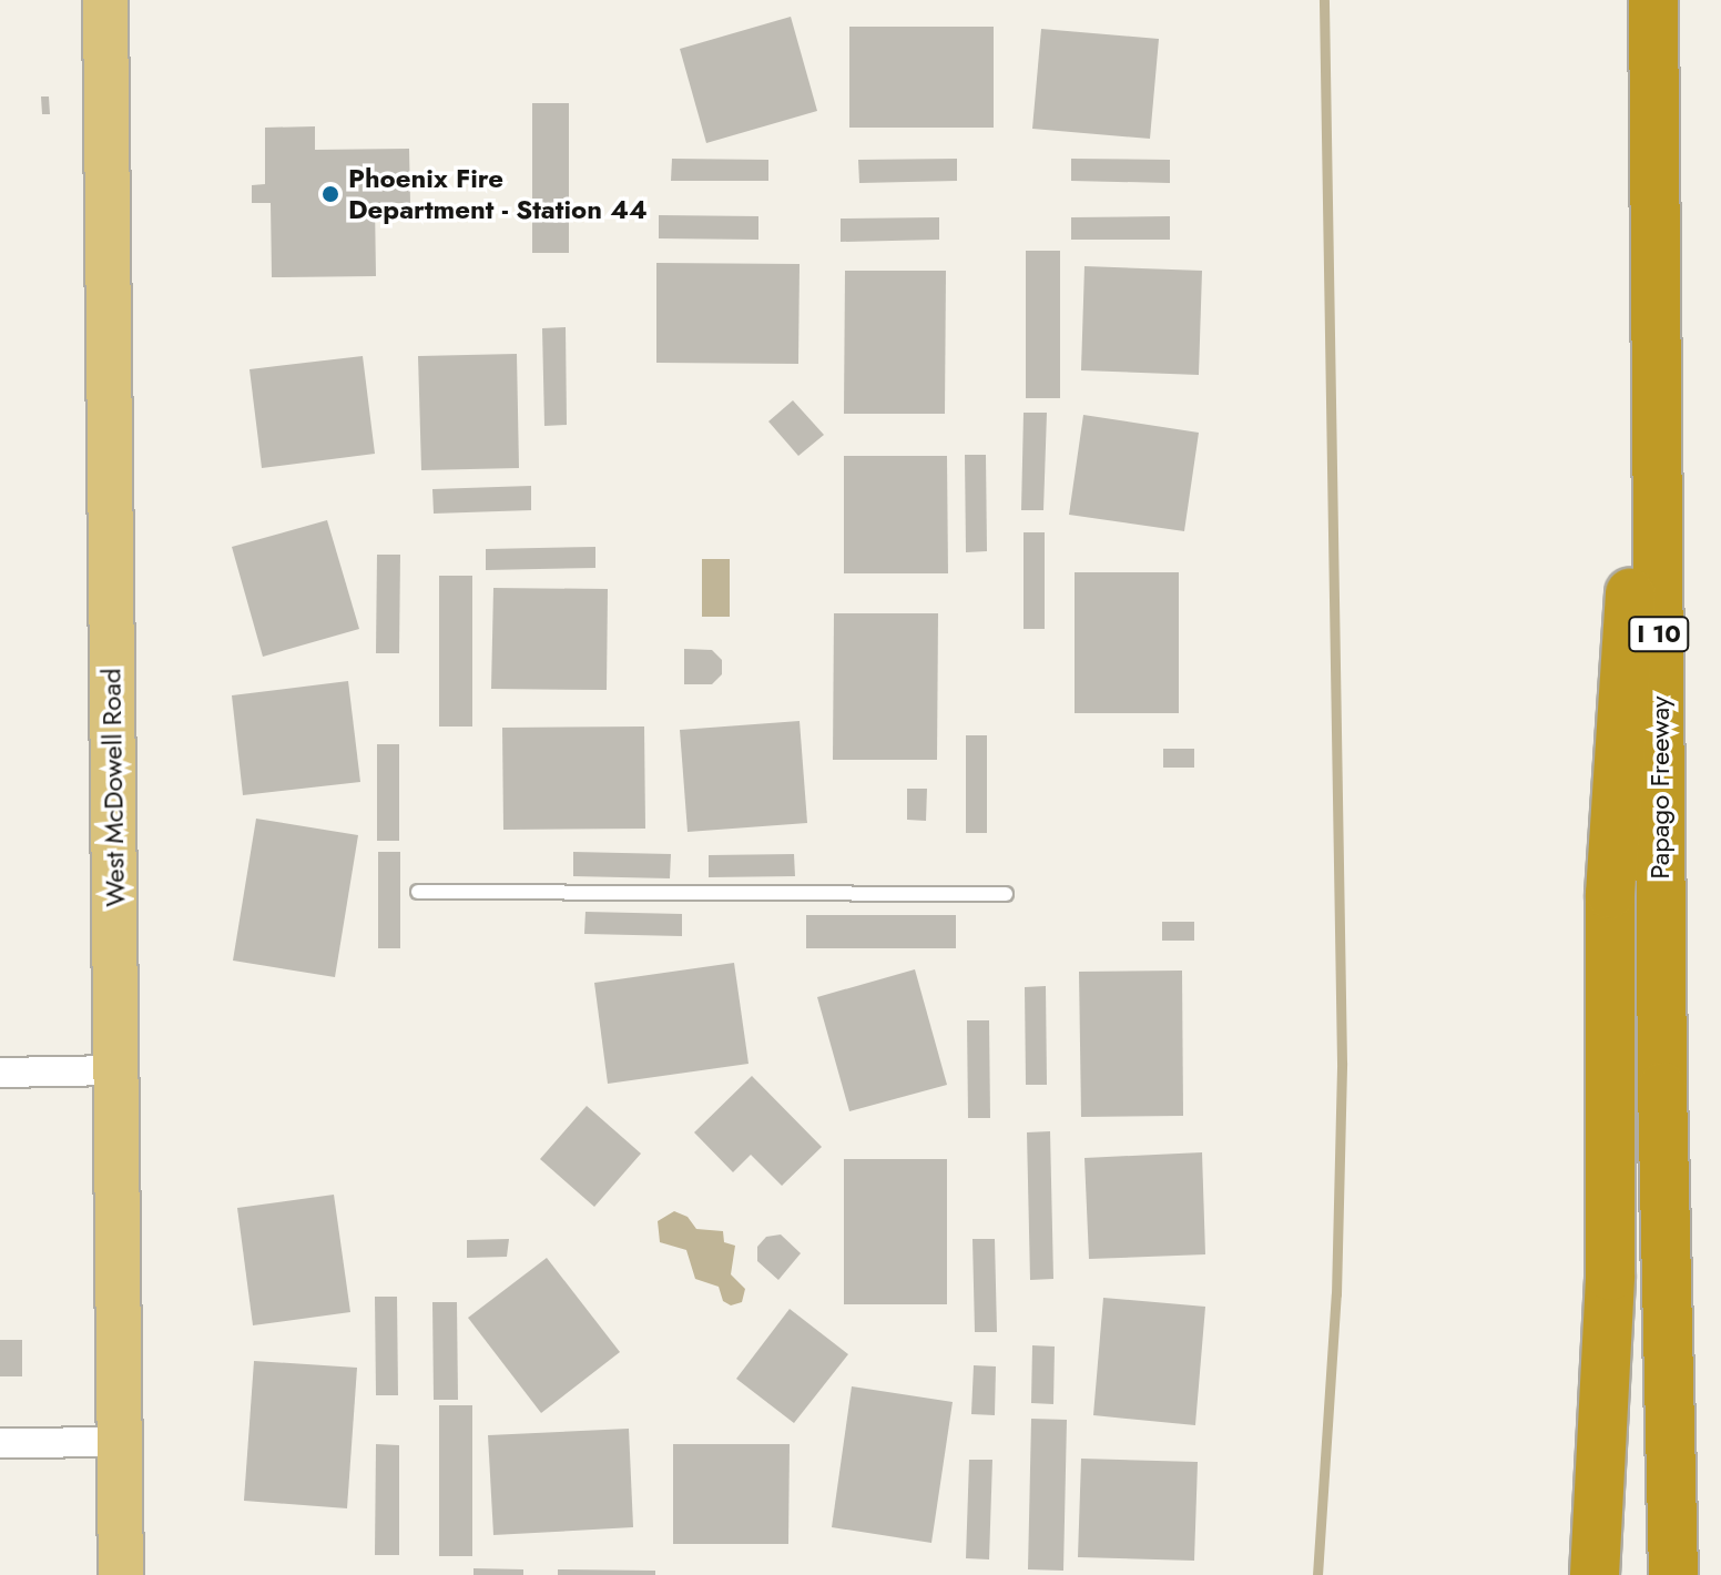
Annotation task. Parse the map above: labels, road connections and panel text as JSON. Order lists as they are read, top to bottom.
{
  "streets": {
    "highway": ["I 10", "Papago Freeway"],
    "main road": ["West McDowell Road"]
  },
  "places": ["Phoenix Fire Department - Station 44"]
}
